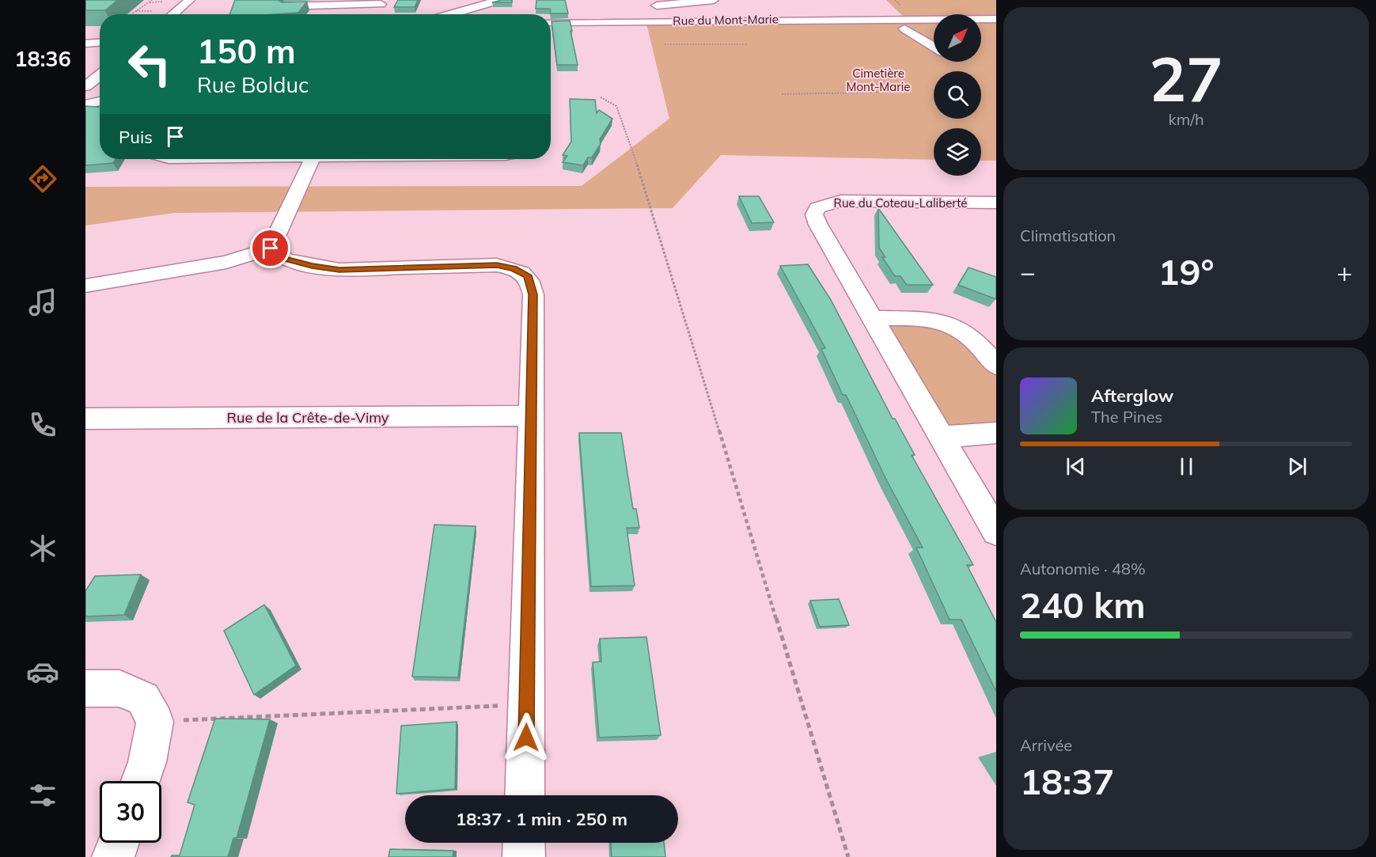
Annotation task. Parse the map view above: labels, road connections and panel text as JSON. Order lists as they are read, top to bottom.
{
  "streets": {
    "street": ["Rue du Mont-Marie", "Rue du Coteau-Laliberté", "Rue de la Crête-de-Vimy"]
  },
  "parks": ["Cimetière Mont-Marie"],
  "north": "top right",
  "page": {
    "tabs": "18:36",
    "tile": [
      ["27", "km/h"],
      "Climatisation",
      ["Autonomie · 48%", "240 km"],
      ["Arrivée", "18:37"]
    ],
    "turn": ["150 m", "Rue Bolduc"],
    "then": "Puis",
    "heat": ["−", "19°", "+"],
    "song": ["Afterglow", "The Pines"],
    "limit": "30",
    "trip": "18:37 · 1 min · 250 m"
  }
}
